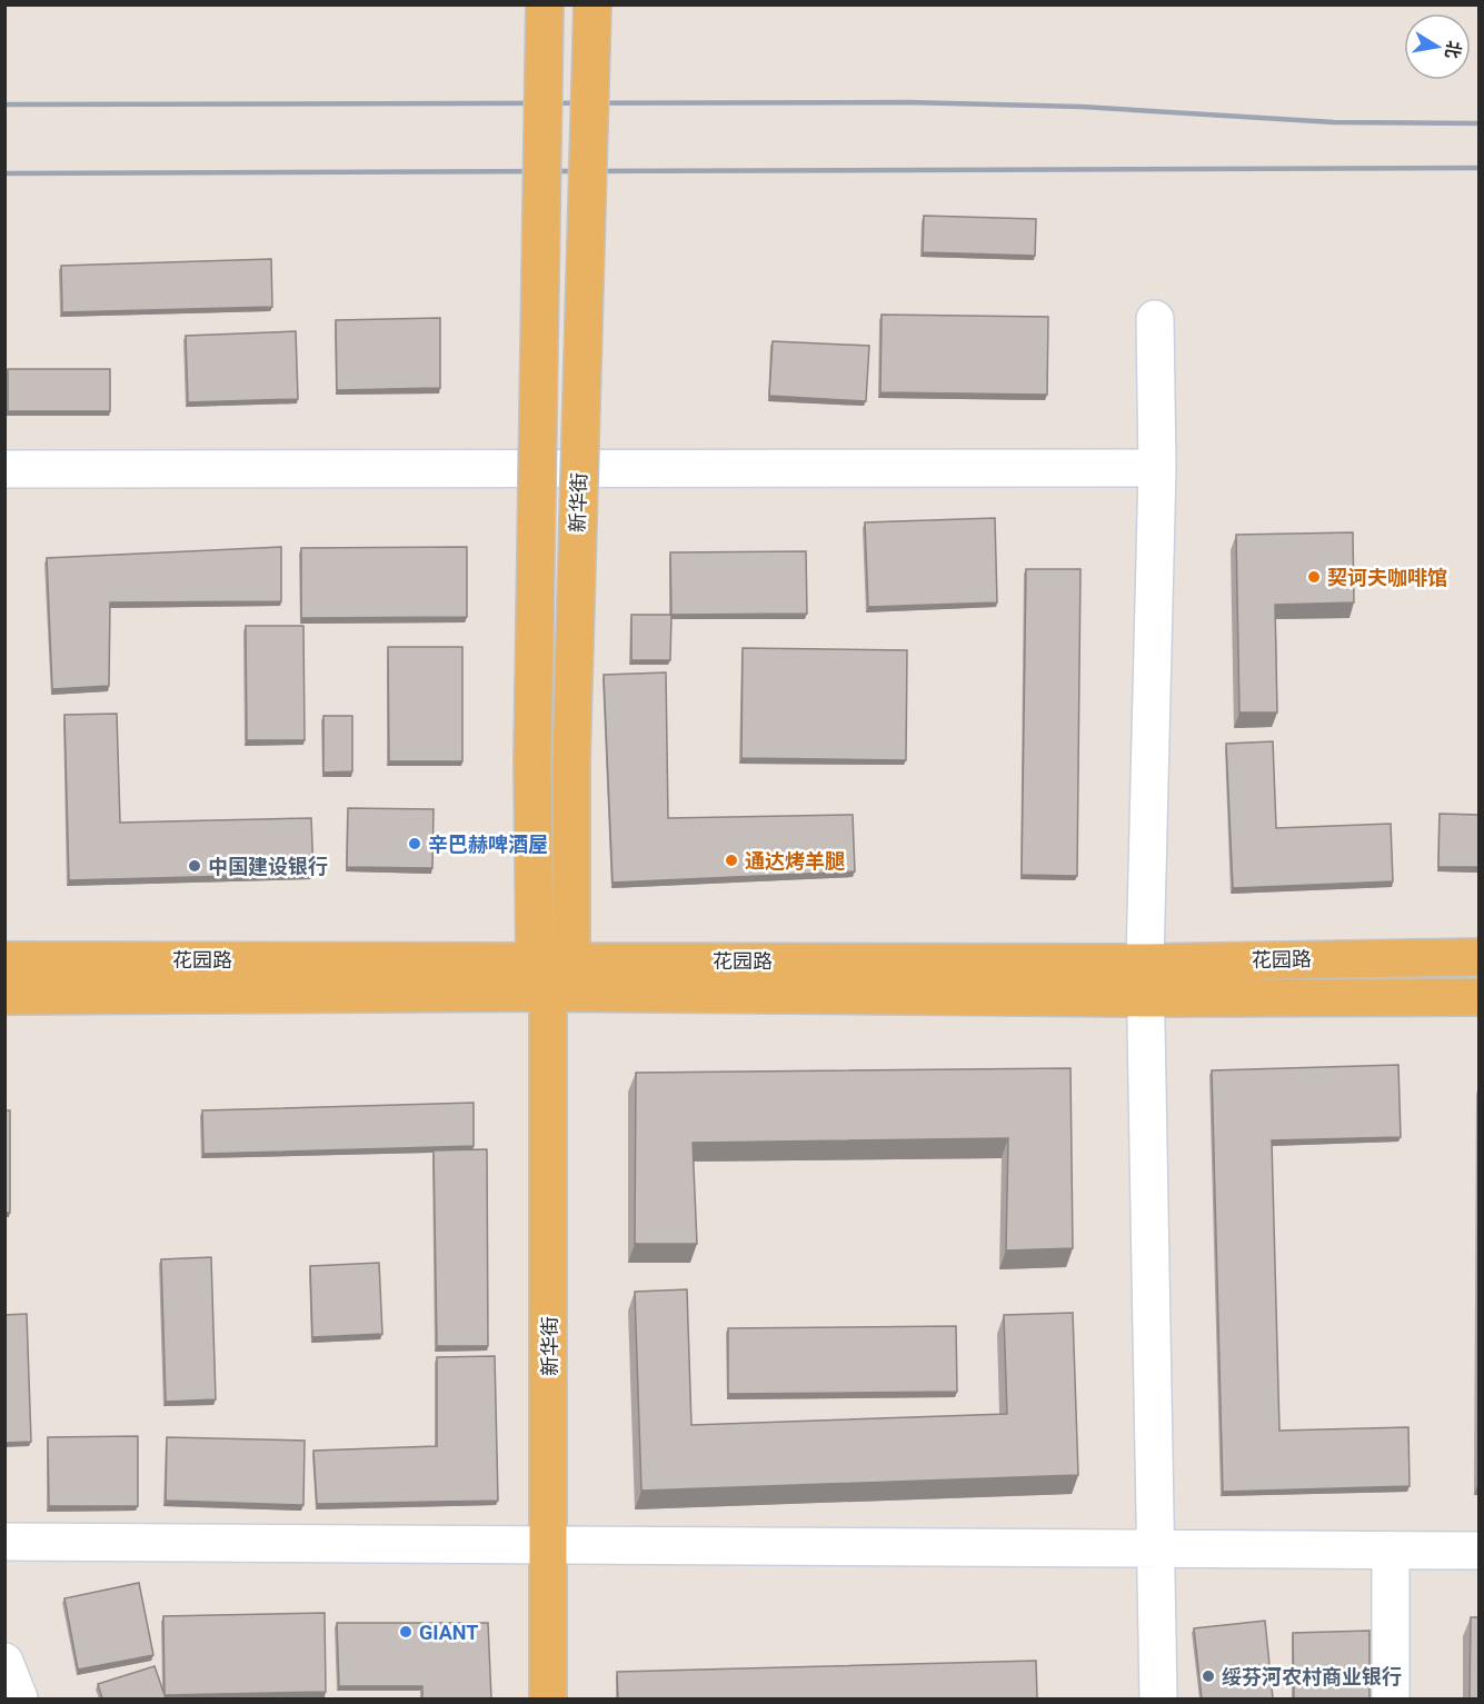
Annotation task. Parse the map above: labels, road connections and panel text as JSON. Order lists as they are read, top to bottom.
{
  "streets": {
    "main road": ["新华街", "花园路"]
  },
  "crossings": [
    ["新华街", "花园路"]
  ],
  "places": [
    "契诃夫咖啡馆",
    "辛巴赫啤酒屋",
    "通达烤羊腿",
    "中国建设银行",
    "GIANT",
    "绥芬河农村商业银行"
  ],
  "north": "right"
}
